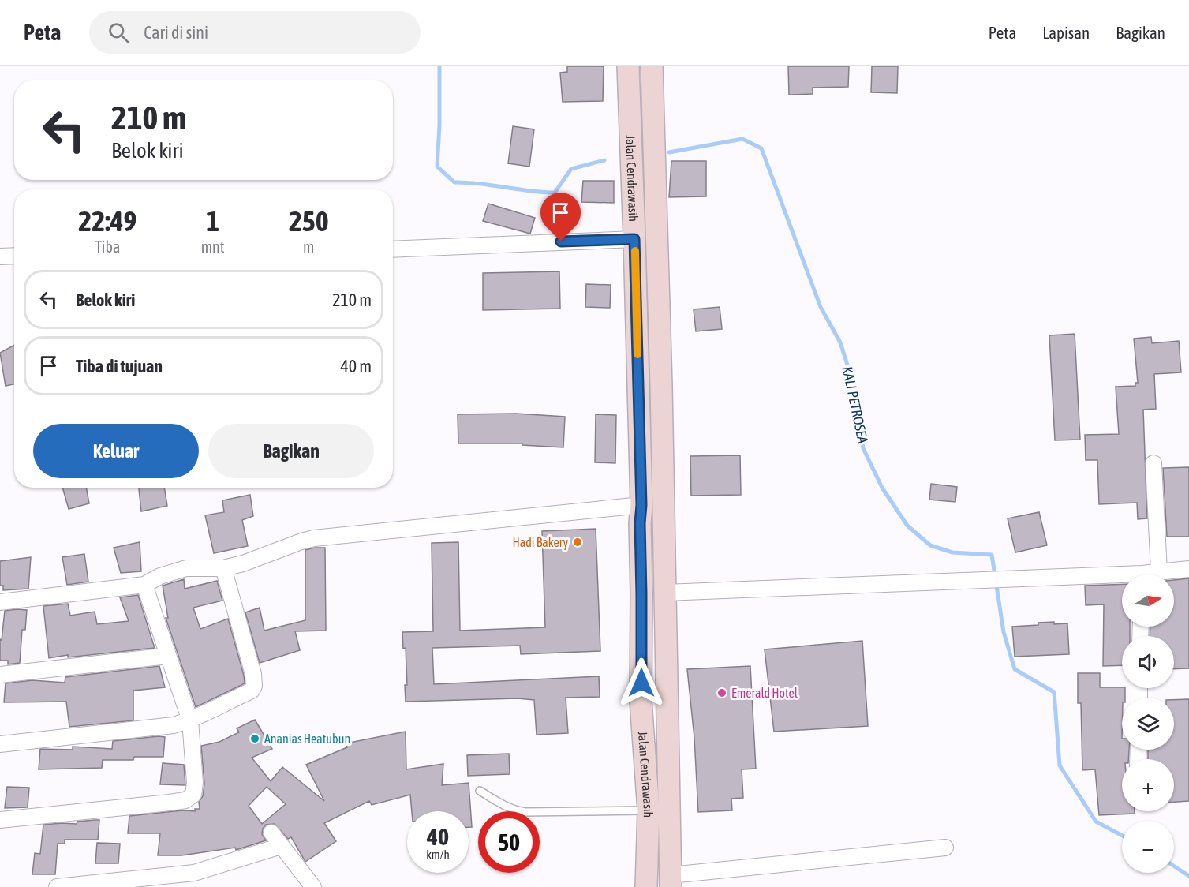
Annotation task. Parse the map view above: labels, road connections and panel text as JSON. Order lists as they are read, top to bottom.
{
  "streets": {
    "main road": ["Jalan Cendrawasih"]
  },
  "water": ["KALI PETROSEA"],
  "places": ["Hadi Bakery", "Emerald Hotel", "Ananias Heatubun"],
  "north": "right",
  "page": {
    "header": "Peta",
    "search": "Cari di sini",
    "nav": ["Peta", "Lapisan", "Bagikan"],
    "turn": ["210 m", "Belok kiri"],
    "eta": [
      "22:49",
      "Tiba",
      "1",
      "mnt",
      "250",
      "m"
    ],
    "list": [
      {
        "name": "Belok kiri",
        "value": "210 m"
      },
      {
        "name": "Tiba di tujuan",
        "value": "40 m"
      }
    ],
    "buttons": ["Keluar", "Bagikan"],
    "map_buttons": ["+", "−"],
    "speed": "40 km/h",
    "limit": "50"
  }
}
